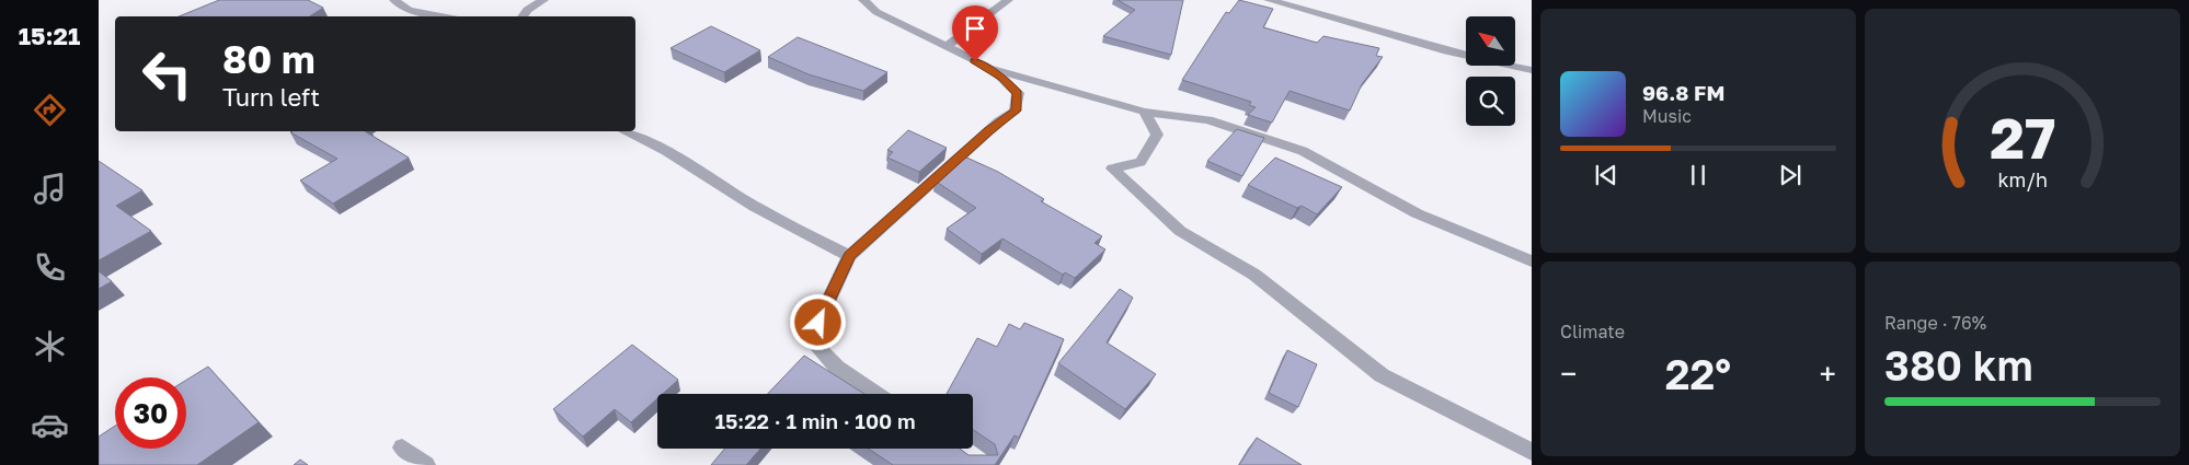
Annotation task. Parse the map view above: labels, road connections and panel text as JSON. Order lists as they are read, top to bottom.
{
  "north": "top left",
  "page": {
    "tabs": "15:21",
    "turn": ["80 m", "Turn left"],
    "song": ["96.8 FM", "Music"],
    "tile": [
      "Climate",
      ["Range · 76%", "380 km"]
    ],
    "heat": ["−", "22°", "+"],
    "limit": "30",
    "trip": "15:22 · 1 min · 100 m",
    "gauge": ["27", "km/h"]
  }
}
